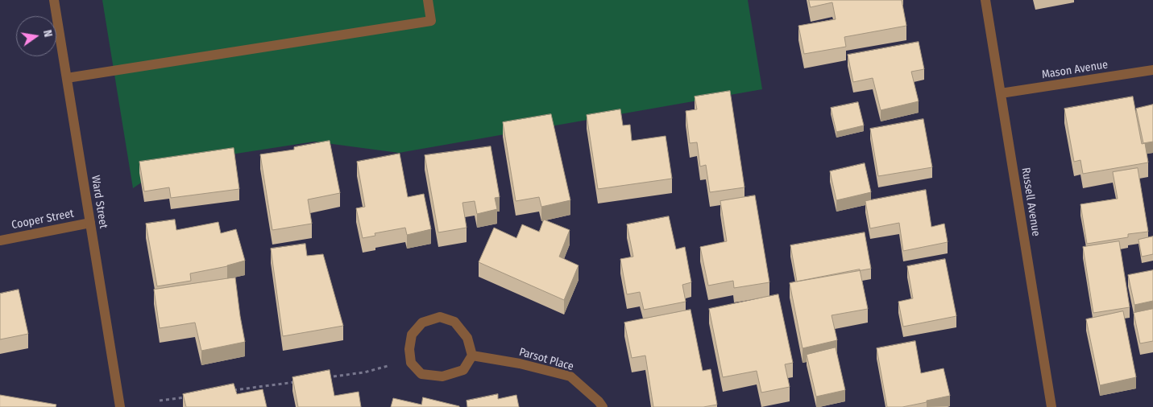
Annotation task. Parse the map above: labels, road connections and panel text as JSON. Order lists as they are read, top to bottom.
{
  "streets": {
    "street": [
      "Mason Avenue",
      "Ward Street",
      "Russell Avenue",
      "Cooper Street",
      "Parsot Place"
    ]
  },
  "crossings": [
    ["Mason Avenue", "Russell Avenue"],
    ["Ward Street", "Cooper Street"]
  ],
  "north": "right"
}
